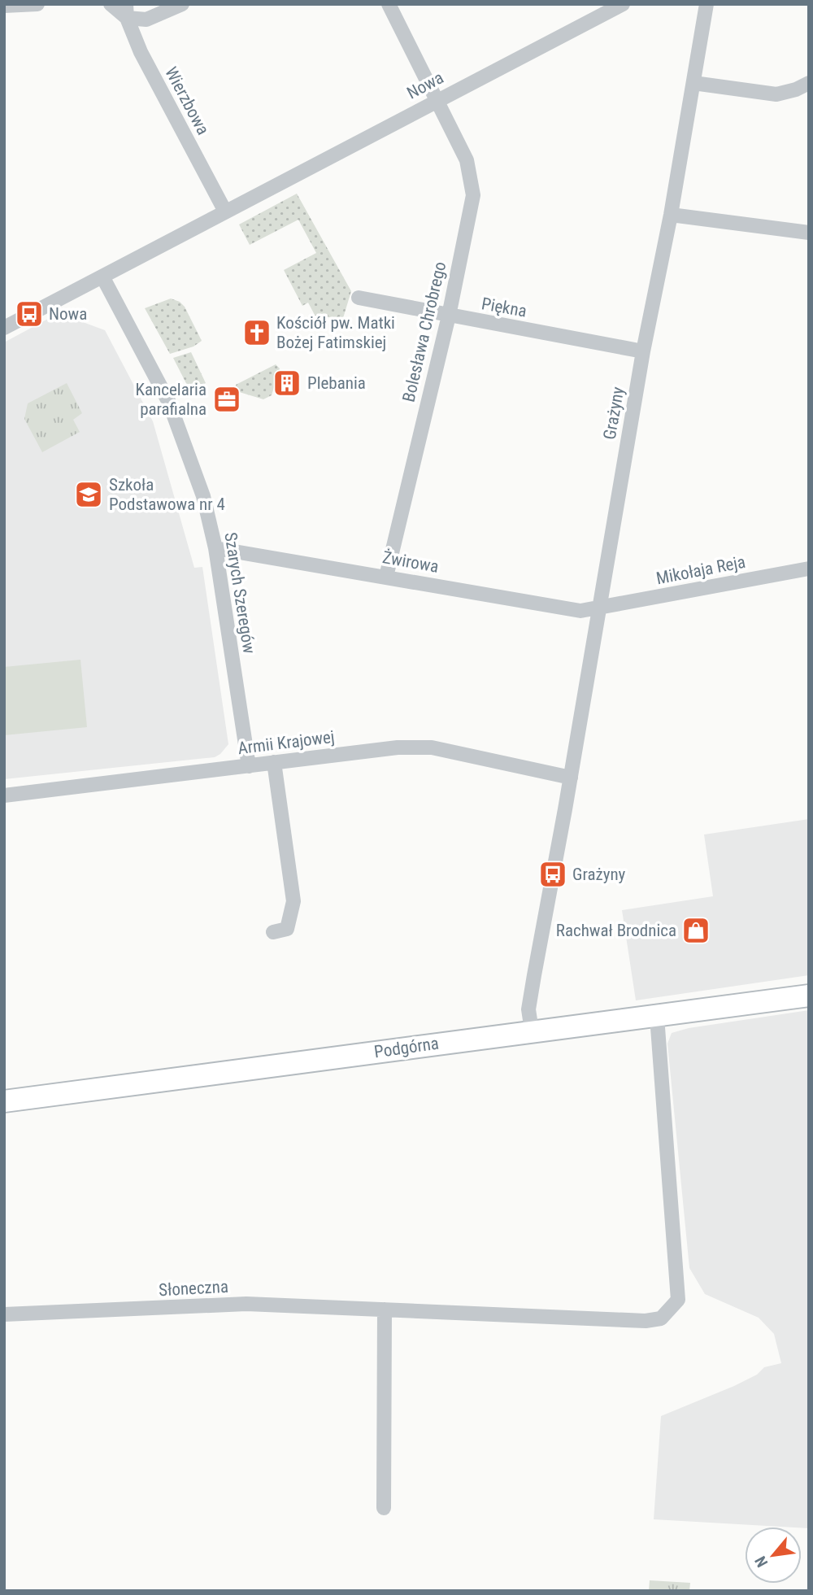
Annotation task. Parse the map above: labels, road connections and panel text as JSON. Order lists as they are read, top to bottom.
{
  "streets": {
    "main road": ["Podgórna"],
    "street": [
      "Nowa",
      "Wierzbowa",
      "Piękna",
      "Bolesława Chrobrego",
      "Grażyny",
      "Żwirowa",
      "Mikołaja Reja",
      "Szarych Szeregów",
      "Armii Krajowej",
      "Słoneczna"
    ]
  },
  "crossings": [
    ["Nowa", "Wierzbowa"],
    ["Nowa", "Bolesława Chrobrego"],
    ["Nowa", "Szarych Szeregów"],
    ["Piękna", "Bolesława Chrobrego"],
    ["Piękna", "Grażyny"],
    ["Bolesława Chrobrego", "Żwirowa"],
    ["Grażyny", "Żwirowa"],
    ["Grażyny", "Mikołaja Reja"],
    ["Grażyny", "Armii Krajowej"],
    ["Grażyny", "Podgórna"],
    ["Żwirowa", "Mikołaja Reja"],
    ["Żwirowa", "Szarych Szeregów"],
    ["Szarych Szeregów", "Armii Krajowej"],
    ["Podgórna", "Słoneczna"]
  ],
  "places": {
    "bus stop": ["Nowa", "Grażyny"],
    "church": ["Kościół pw. Matki Bożej Fatimskiej"],
    "building": ["Plebania"],
    "office": ["Kancelaria parafialna"],
    "school or university": ["Szkoła Podstawowa nr 4"],
    "shop": ["Rachwał Brodnica"]
  },
  "north": "bottom left"
}
